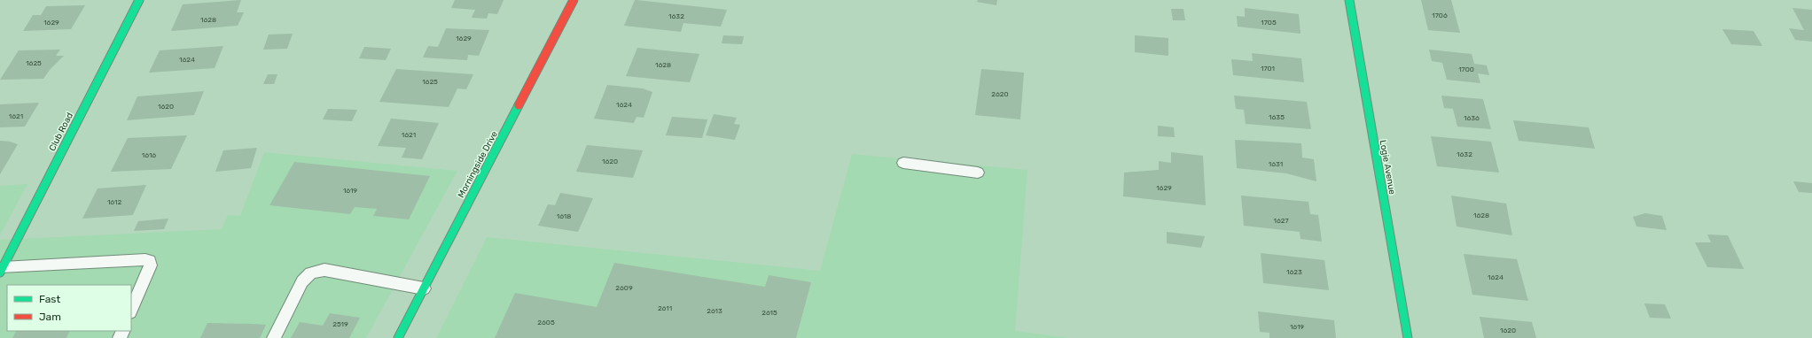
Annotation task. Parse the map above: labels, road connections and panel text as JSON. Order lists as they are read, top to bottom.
{
  "streets": {
    "street": ["Club Road", "Morningside Drive", "Logie Avenue"]
  },
  "house_numbers": [
    "1706",
    "1632",
    "1628",
    "1629",
    "1705",
    "1629",
    "1624",
    "1625",
    "1628",
    "1701",
    "1700",
    "1625",
    "2620",
    "1624",
    "1620",
    "1621",
    "1635",
    "1636",
    "1621",
    "1632",
    "1616",
    "1620",
    "1631",
    "1629",
    "1619",
    "1612",
    "1628",
    "1618",
    "1627",
    "1623",
    "1624",
    "2609",
    "2611",
    "2613",
    "2615",
    "2605",
    "2519",
    "1619",
    "1620"
  ],
  "legend": ["Fast", "Jam"]
}
